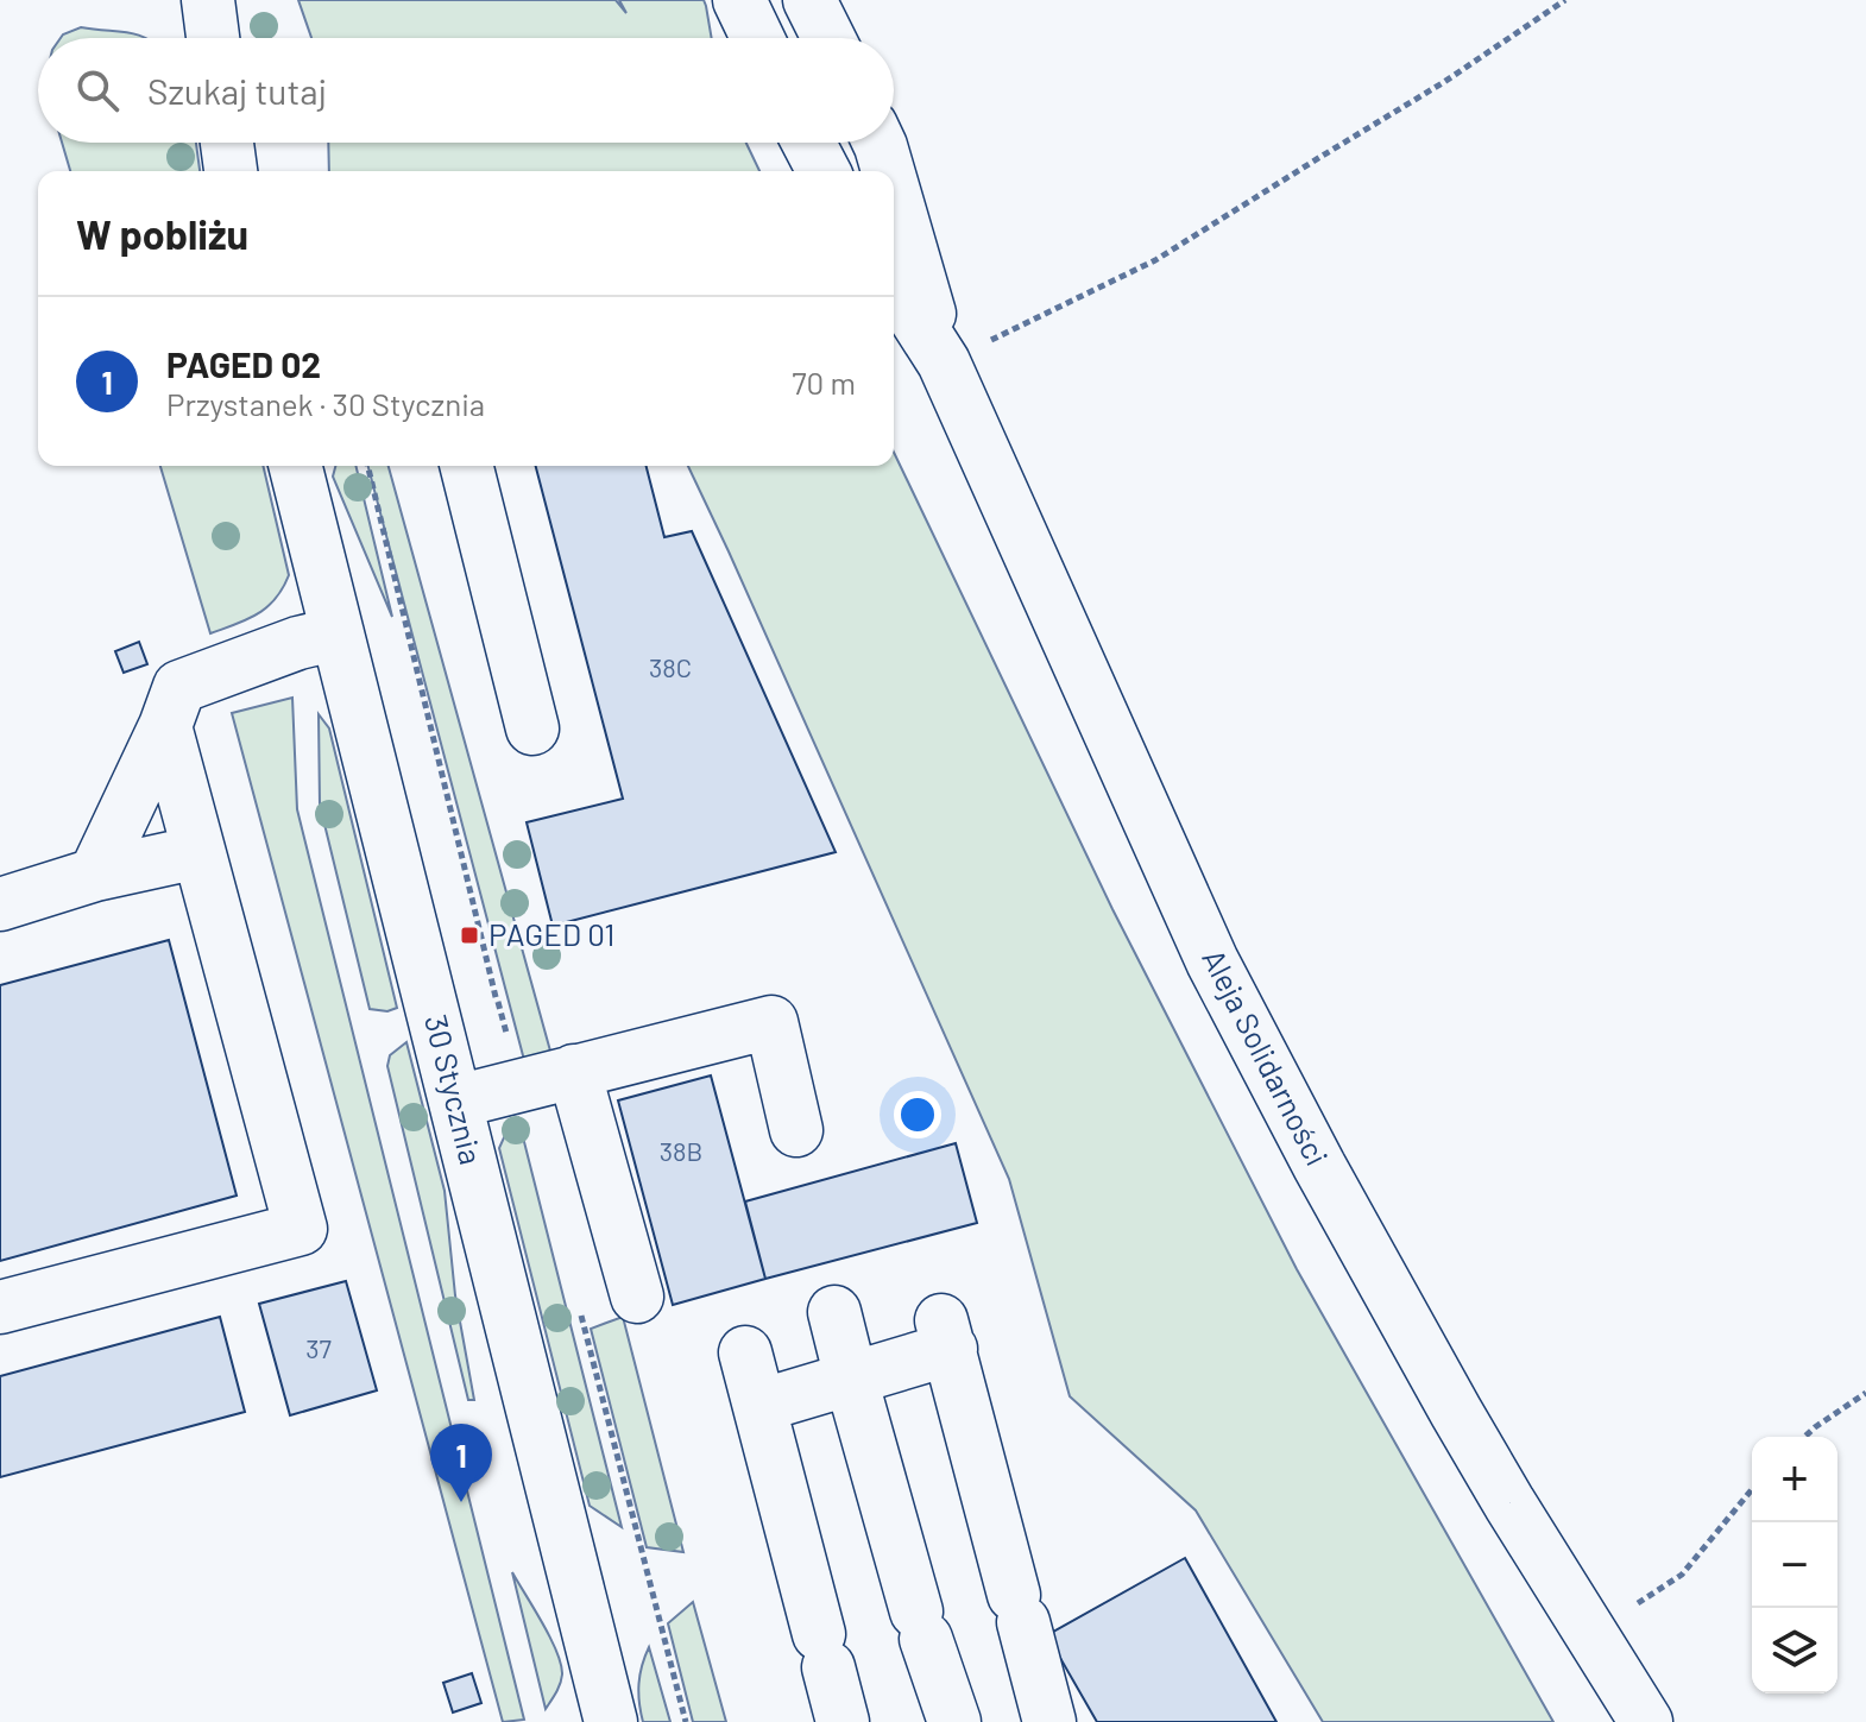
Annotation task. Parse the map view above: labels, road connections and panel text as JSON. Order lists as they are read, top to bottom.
{
  "streets": {
    "main road": ["Aleja Solidarności", "30 Stycznia"]
  },
  "places": {
    "transit": ["PAGED 01"]
  },
  "house_numbers": ["38C", "38B", "37"],
  "page": {
    "search": "Szukaj tutaj",
    "heading": "W pobliżu",
    "list": [
      {
        "mark": "1",
        "name": "PAGED 02",
        "note": "Przystanek · 30 Stycznia",
        "value": "70 m"
      }
    ],
    "pins": "1",
    "map_buttons": ["+", "−"]
  }
}
